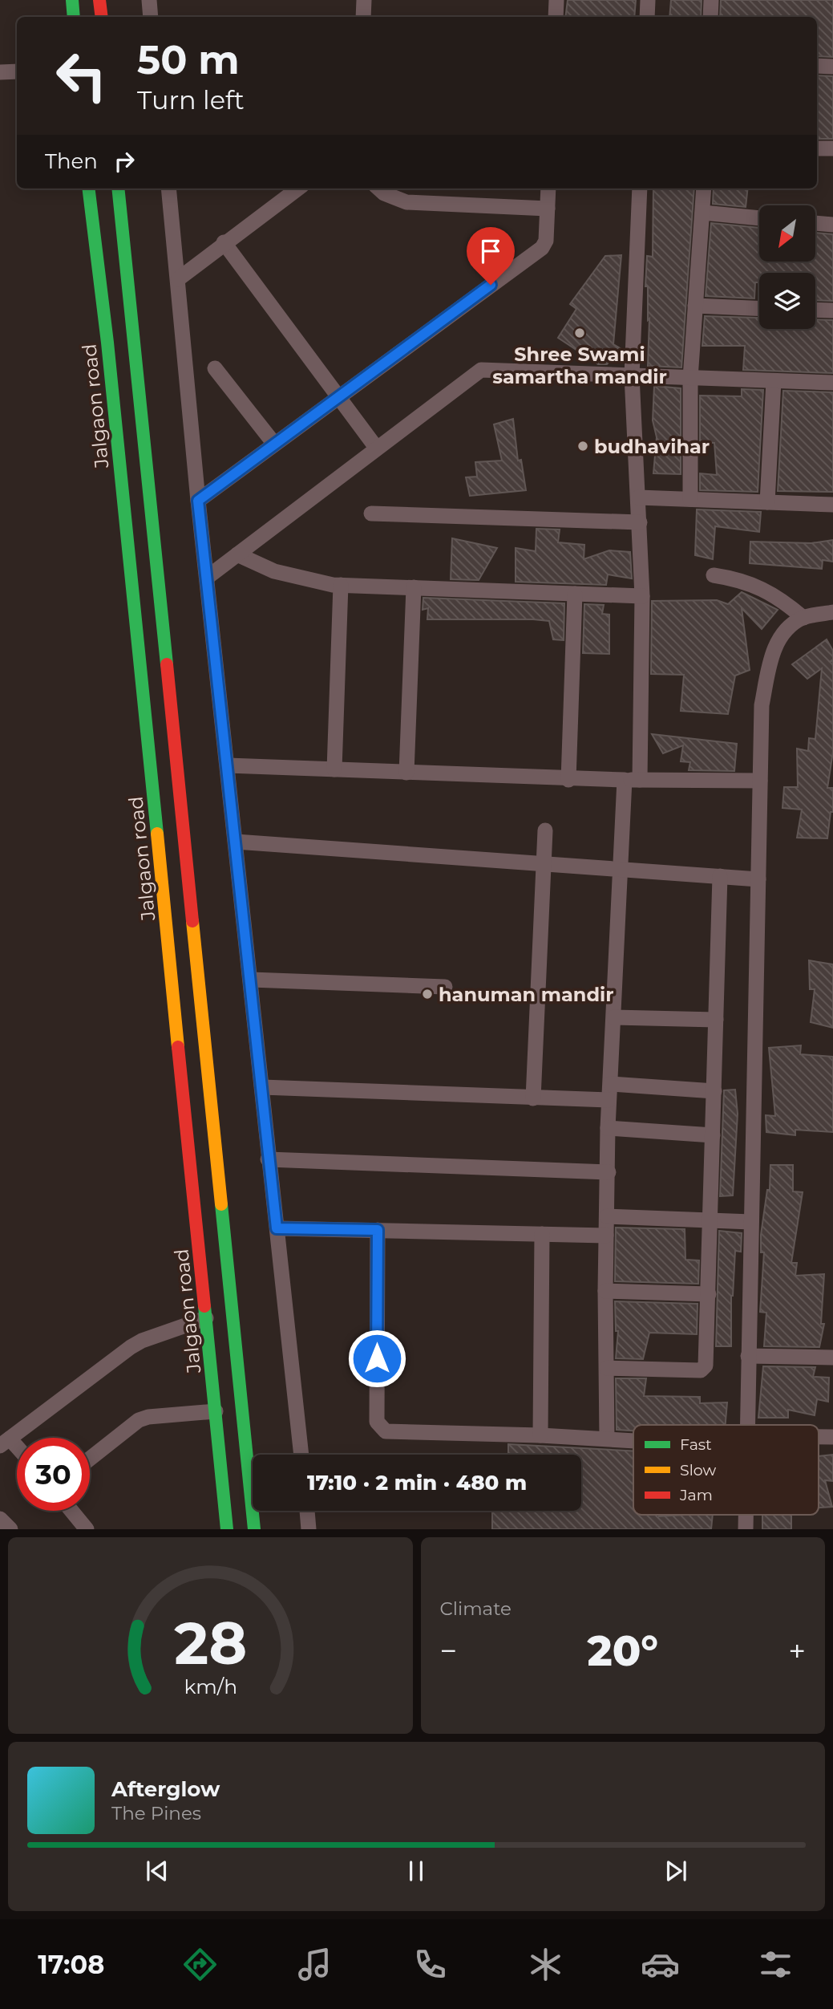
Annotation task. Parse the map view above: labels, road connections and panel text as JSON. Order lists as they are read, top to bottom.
{
  "streets": {
    "highway": ["Jalgaon road"]
  },
  "places": ["Shree Swami samartha mandir", "budhavihar", "hanuman mandir"],
  "legend": ["Fast", "Slow", "Jam"],
  "north": "bottom left",
  "page": {
    "turn": ["50 m", "Turn left"],
    "then": "Then",
    "limit": "30",
    "trip": "17:10 · 2 min · 480 m",
    "tile": "Climate",
    "heat": ["−", "20°", "+"],
    "song": ["Afterglow", "The Pines"],
    "tabs": "17:08",
    "gauge": ["28", "km/h"]
  }
}
